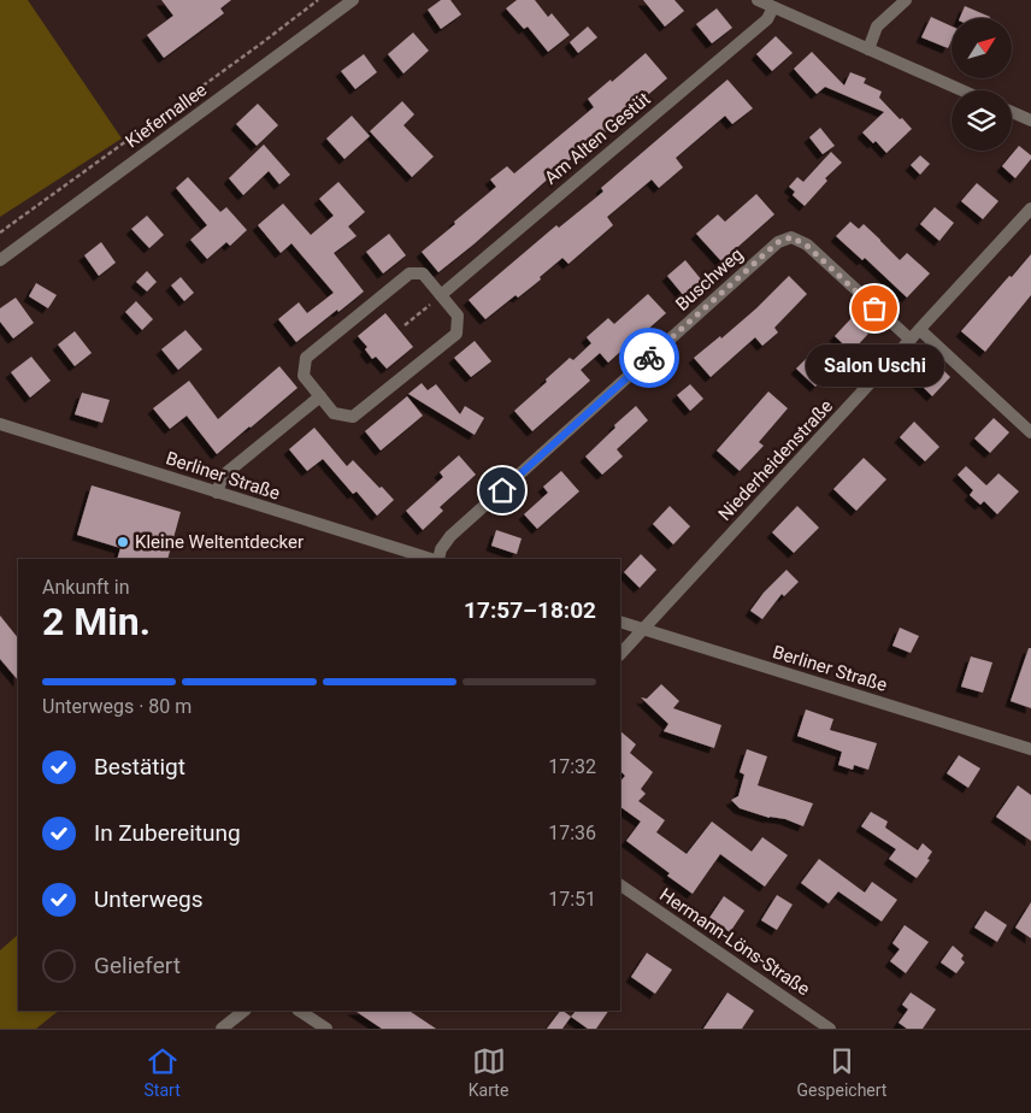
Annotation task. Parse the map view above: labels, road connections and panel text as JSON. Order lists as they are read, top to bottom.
{
  "streets": {
    "street": [
      "Kiefernallee",
      "Am Alten Gestüt",
      "Buschweg",
      "Niederheidenstraße",
      "Berliner Straße",
      "Hermann-Löns-Straße"
    ]
  },
  "crossings": [
    ["Buschweg", "Niederheidenstraße"],
    ["Niederheidenstraße", "Berliner Straße"]
  ],
  "places": ["Salon Uschi", "Kleine Weltentdecker"],
  "north": "top right",
  "page": {
    "bubble": "Salon Uschi",
    "heading": ["2 Min.", "Ankunft in", "17:57–18:02"],
    "bar": "Unterwegs · 80 m",
    "list": [
      ["Bestätigt", "17:32"],
      ["In Zubereitung", "17:36"],
      ["Unterwegs", "17:51"],
      "Geliefert"
    ],
    "tabs": ["Start", "Karte", "Gespeichert"]
  }
}
